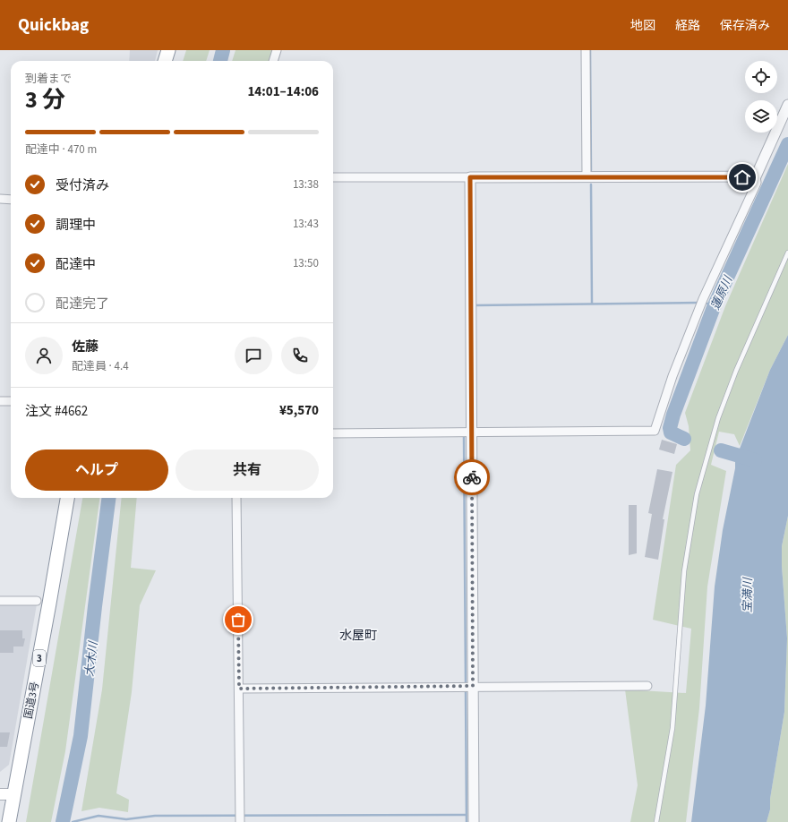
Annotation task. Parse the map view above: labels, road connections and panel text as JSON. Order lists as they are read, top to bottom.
{
  "streets": {
    "highway": ["3", "国道3号"]
  },
  "districts": ["水屋町"],
  "water": ["蓮原川", "宝満川", "大木川"],
  "page": {
    "header": "Quickbag",
    "nav": ["地図", "経路", "保存済み"],
    "heading": ["3 分", "到着まで", "14:01–14:06"],
    "panel": [
      "佐藤",
      "配達員 · 4.4",
      "注文 #4662",
      "¥5,570"
    ],
    "bar": "配達中 · 470 m",
    "list": [
      ["受付済み", "13:38"],
      ["調理中", "13:43"],
      ["配達中", "13:50"],
      "配達完了"
    ],
    "buttons": ["ヘルプ", "共有"]
  }
}
